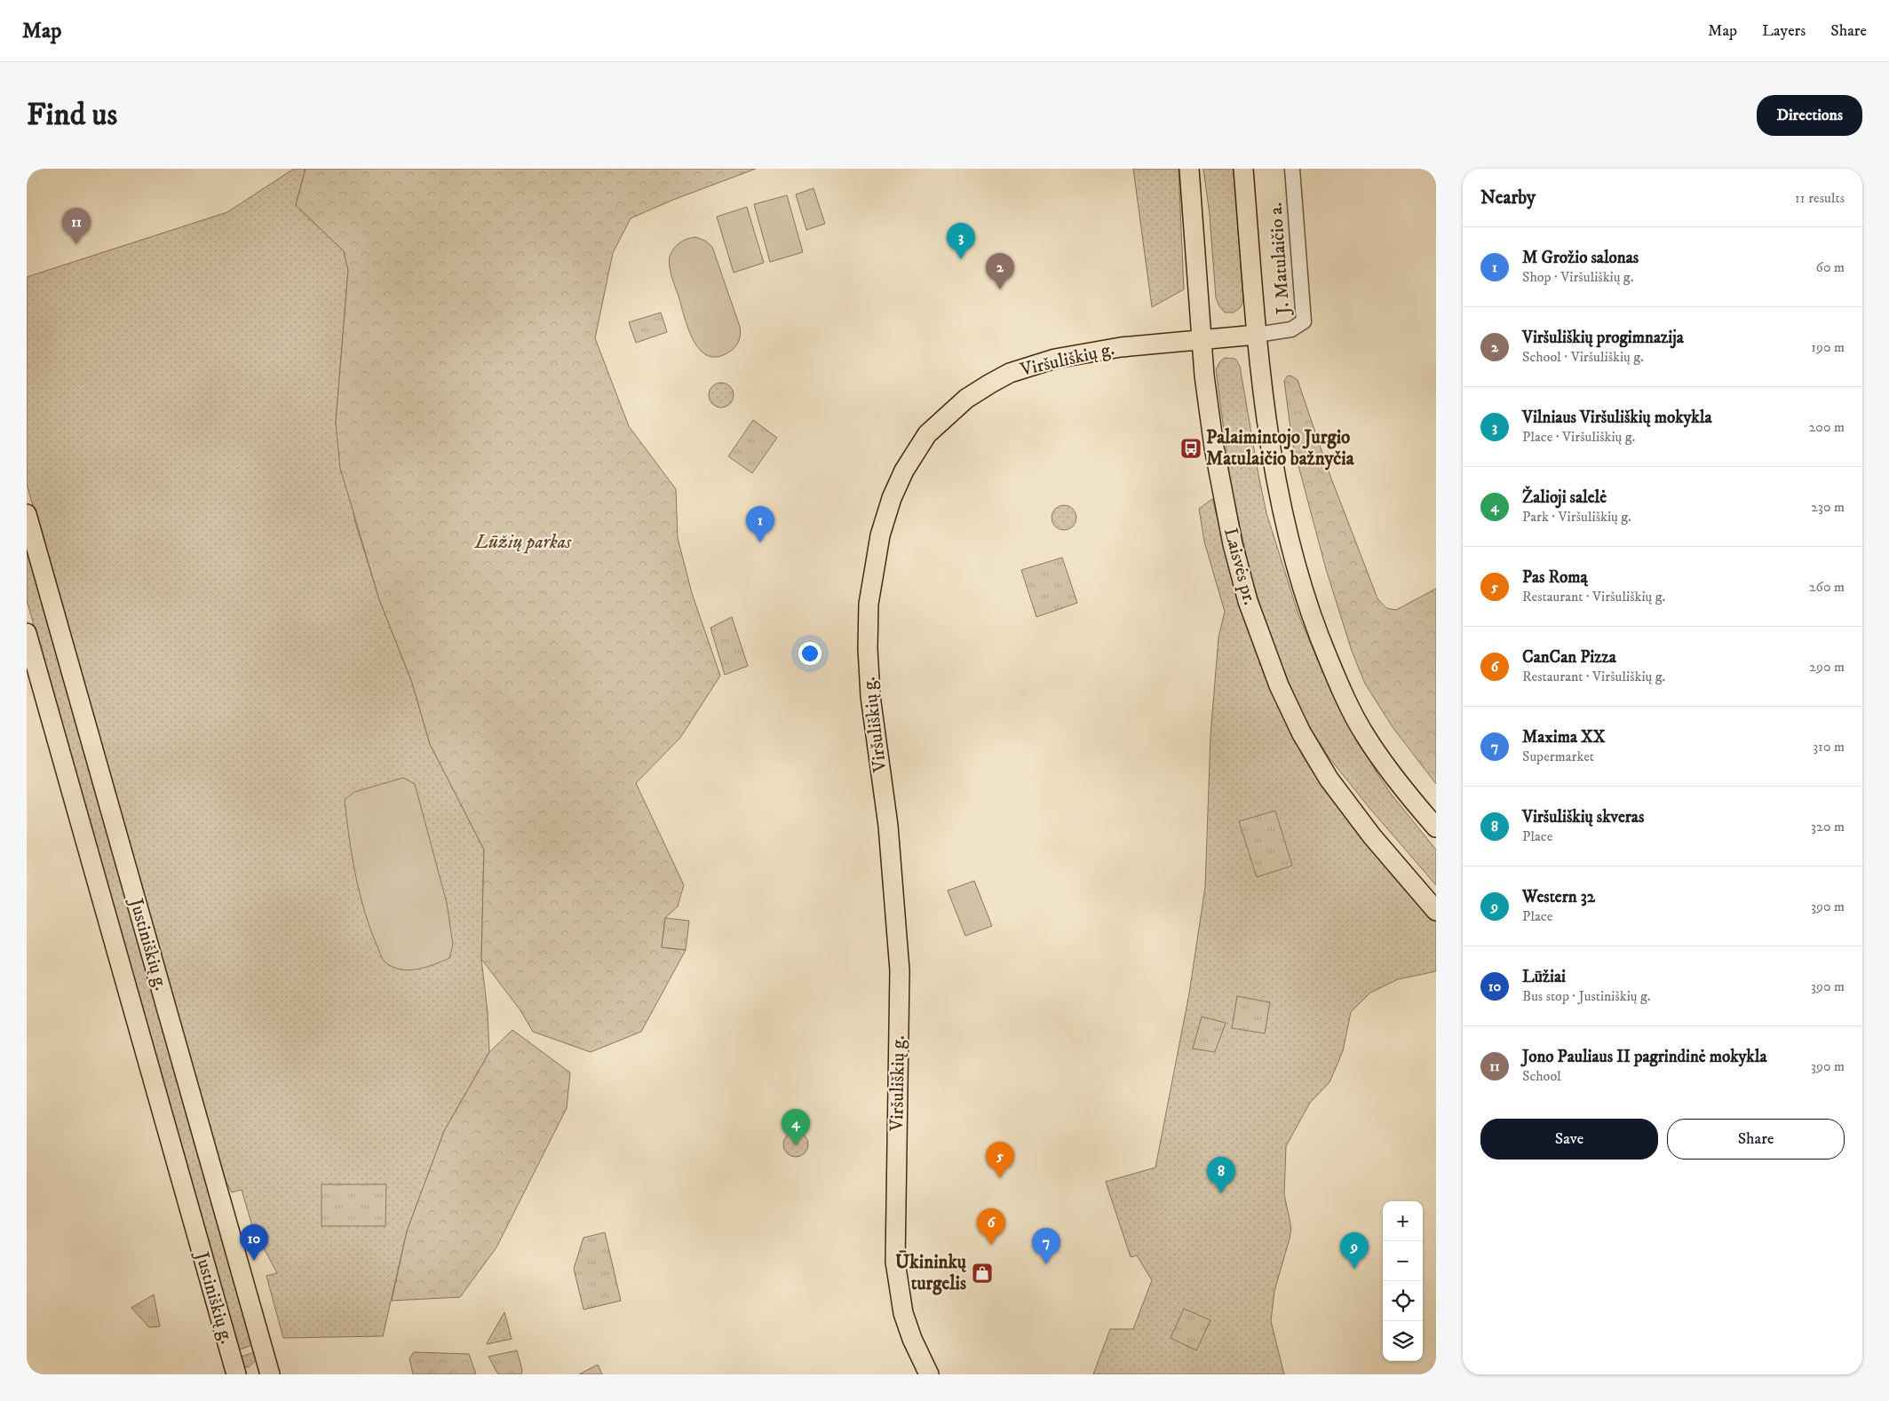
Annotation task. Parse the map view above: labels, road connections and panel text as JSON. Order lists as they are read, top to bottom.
{
  "streets": {
    "main road": ["Viršuliškių g.", "Laisvės pr.", "Justiniškių g."],
    "street": ["J. Matulaičio a."]
  },
  "crossings": [
    ["J. Matulaičio a.", "Viršuliškių g."],
    ["Viršuliškių g.", "Laisvės pr."]
  ],
  "parks": ["Lūžių parkas"],
  "places": {
    "bus stop": ["Palaimintojo Jurgio Matulaičio bažnyčia"],
    "shop": ["Ūkininkų turgelis"]
  },
  "page": {
    "header": "Map",
    "nav": ["Map", "Layers", "Share"],
    "buttons": [
      "Directions",
      ["Save", "Share"]
    ],
    "title": "Find us",
    "heading": ["Nearby", "11 results"],
    "pins": [
      "11",
      "3",
      "2",
      "1",
      "4",
      "5",
      "8",
      "6",
      "10",
      "7",
      "9"
    ],
    "list": [
      {
        "mark": "1",
        "name": "M Grožio salonas",
        "note": "Shop · Viršuliškių g.",
        "value": "60 m"
      },
      {
        "mark": "2",
        "name": "Viršuliškių progimnazija",
        "note": "School · Viršuliškių g.",
        "value": "190 m"
      },
      {
        "mark": "3",
        "name": "Vilniaus Viršuliškių mokykla",
        "note": "Place · Viršuliškių g.",
        "value": "200 m"
      },
      {
        "mark": "4",
        "name": "Žalioji salelė",
        "note": "Park · Viršuliškių g.",
        "value": "230 m"
      },
      {
        "mark": "5",
        "name": "Pas Romą",
        "note": "Restaurant · Viršuliškių g.",
        "value": "260 m"
      },
      {
        "mark": "6",
        "name": "CanCan Pizza",
        "note": "Restaurant · Viršuliškių g.",
        "value": "290 m"
      },
      {
        "mark": "7",
        "name": "Maxima XX",
        "note": "Supermarket",
        "value": "310 m"
      },
      {
        "mark": "8",
        "name": "Viršuliškių skveras",
        "note": "Place",
        "value": "320 m"
      },
      {
        "mark": "9",
        "name": "Western 32",
        "note": "Place",
        "value": "390 m"
      },
      {
        "mark": "10",
        "name": "Lūžiai",
        "note": "Bus stop · Justiniškių g.",
        "value": "390 m"
      },
      {
        "mark": "11",
        "name": "Jono Pauliaus II pagrindinė mokykla",
        "note": "School",
        "value": "390 m"
      }
    ],
    "map_buttons": ["+", "−"]
  }
}
